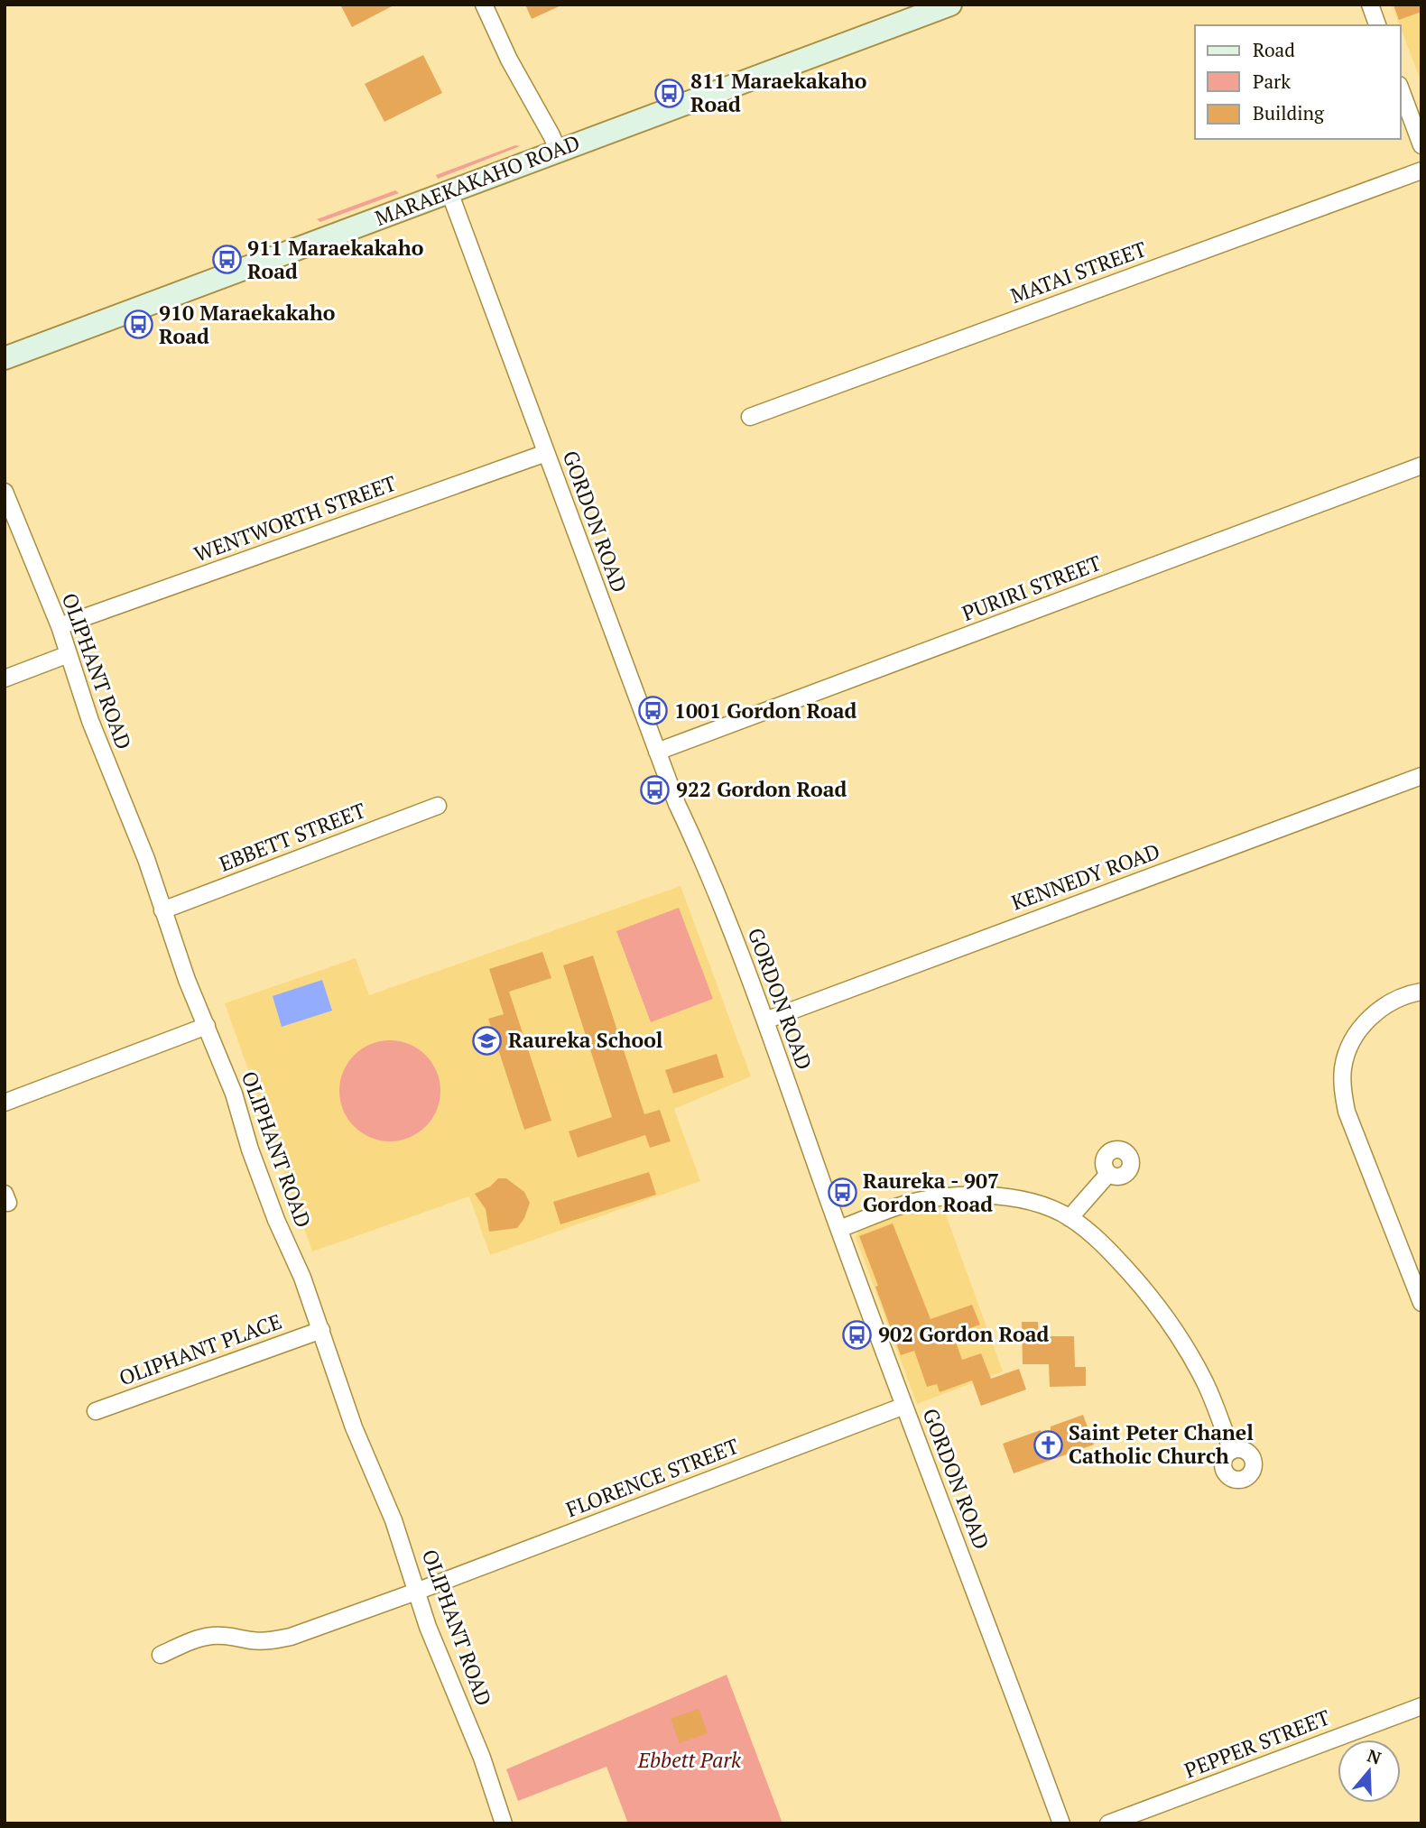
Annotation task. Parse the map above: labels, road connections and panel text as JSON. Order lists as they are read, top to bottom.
{
  "streets": {
    "main road": ["MARAEKAKAHO ROAD"],
    "street": [
      "MATAI STREET",
      "WENTWORTH STREET",
      "GORDON ROAD",
      "PURIRI STREET",
      "OLIPHANT ROAD",
      "EBBETT STREET",
      "KENNEDY ROAD",
      "OLIPHANT PLACE",
      "FLORENCE STREET",
      "PEPPER STREET"
    ]
  },
  "crossings": [
    ["MARAEKAKAHO ROAD", "GORDON ROAD"],
    ["WENTWORTH STREET", "GORDON ROAD"],
    ["WENTWORTH STREET", "OLIPHANT ROAD"],
    ["GORDON ROAD", "PURIRI STREET"],
    ["GORDON ROAD", "KENNEDY ROAD"],
    ["GORDON ROAD", "FLORENCE STREET"],
    ["OLIPHANT ROAD", "EBBETT STREET"],
    ["OLIPHANT ROAD", "OLIPHANT PLACE"],
    ["OLIPHANT ROAD", "FLORENCE STREET"]
  ],
  "parks": ["Ebbett Park"],
  "places": {
    "bus stop": [
      "811 Maraekakaho Road",
      "911 Maraekakaho Road",
      "910 Maraekakaho Road",
      "1001 Gordon Road",
      "922 Gordon Road",
      "Raureka - 907 Gordon Road",
      "902 Gordon Road"
    ],
    "school or university": ["Raureka School"],
    "church": ["Saint Peter Chanel Catholic Church"]
  },
  "legend": ["Road", "Park", "Building"],
  "north": "top"
}
